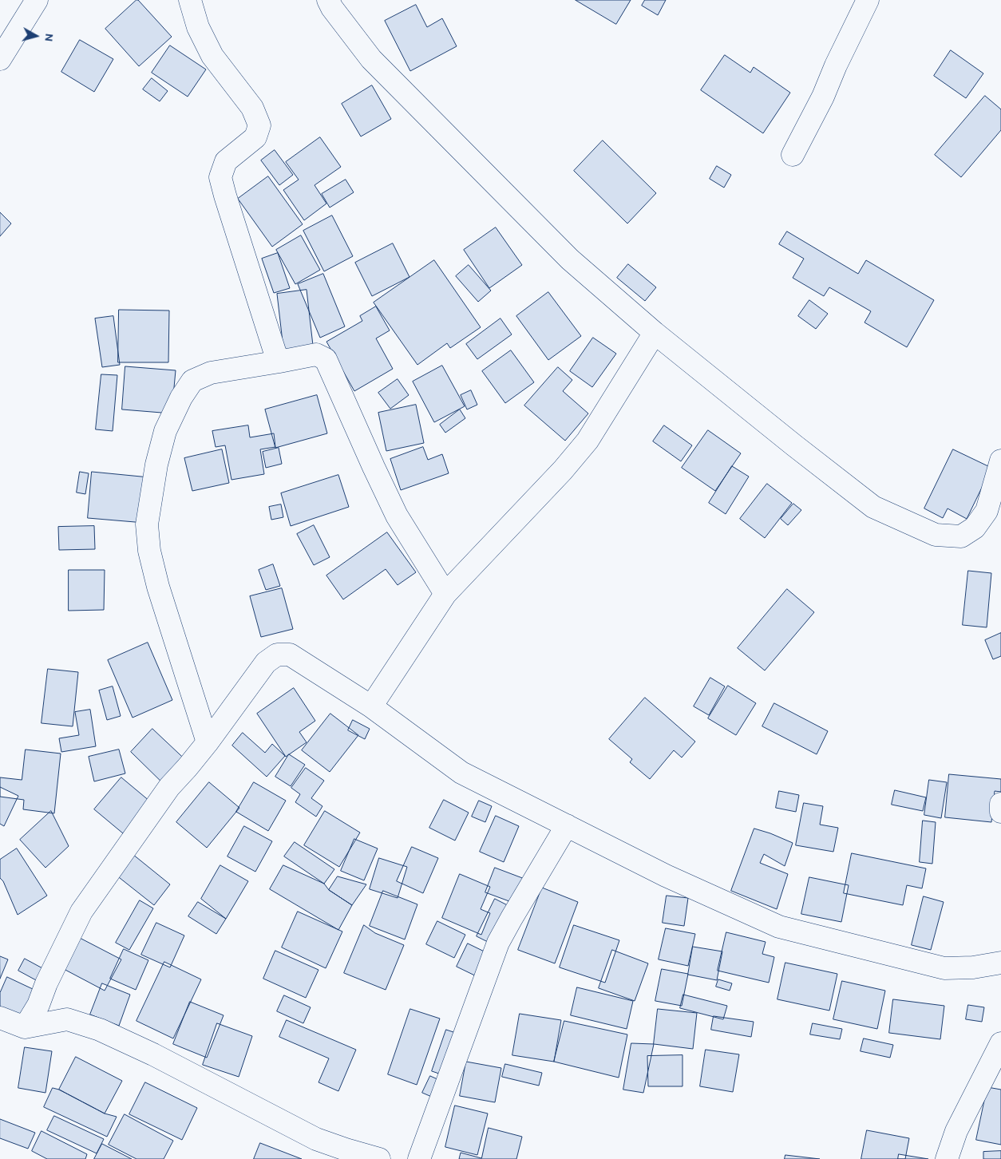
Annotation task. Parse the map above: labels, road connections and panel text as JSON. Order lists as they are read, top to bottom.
{
  "north": "right"
}
